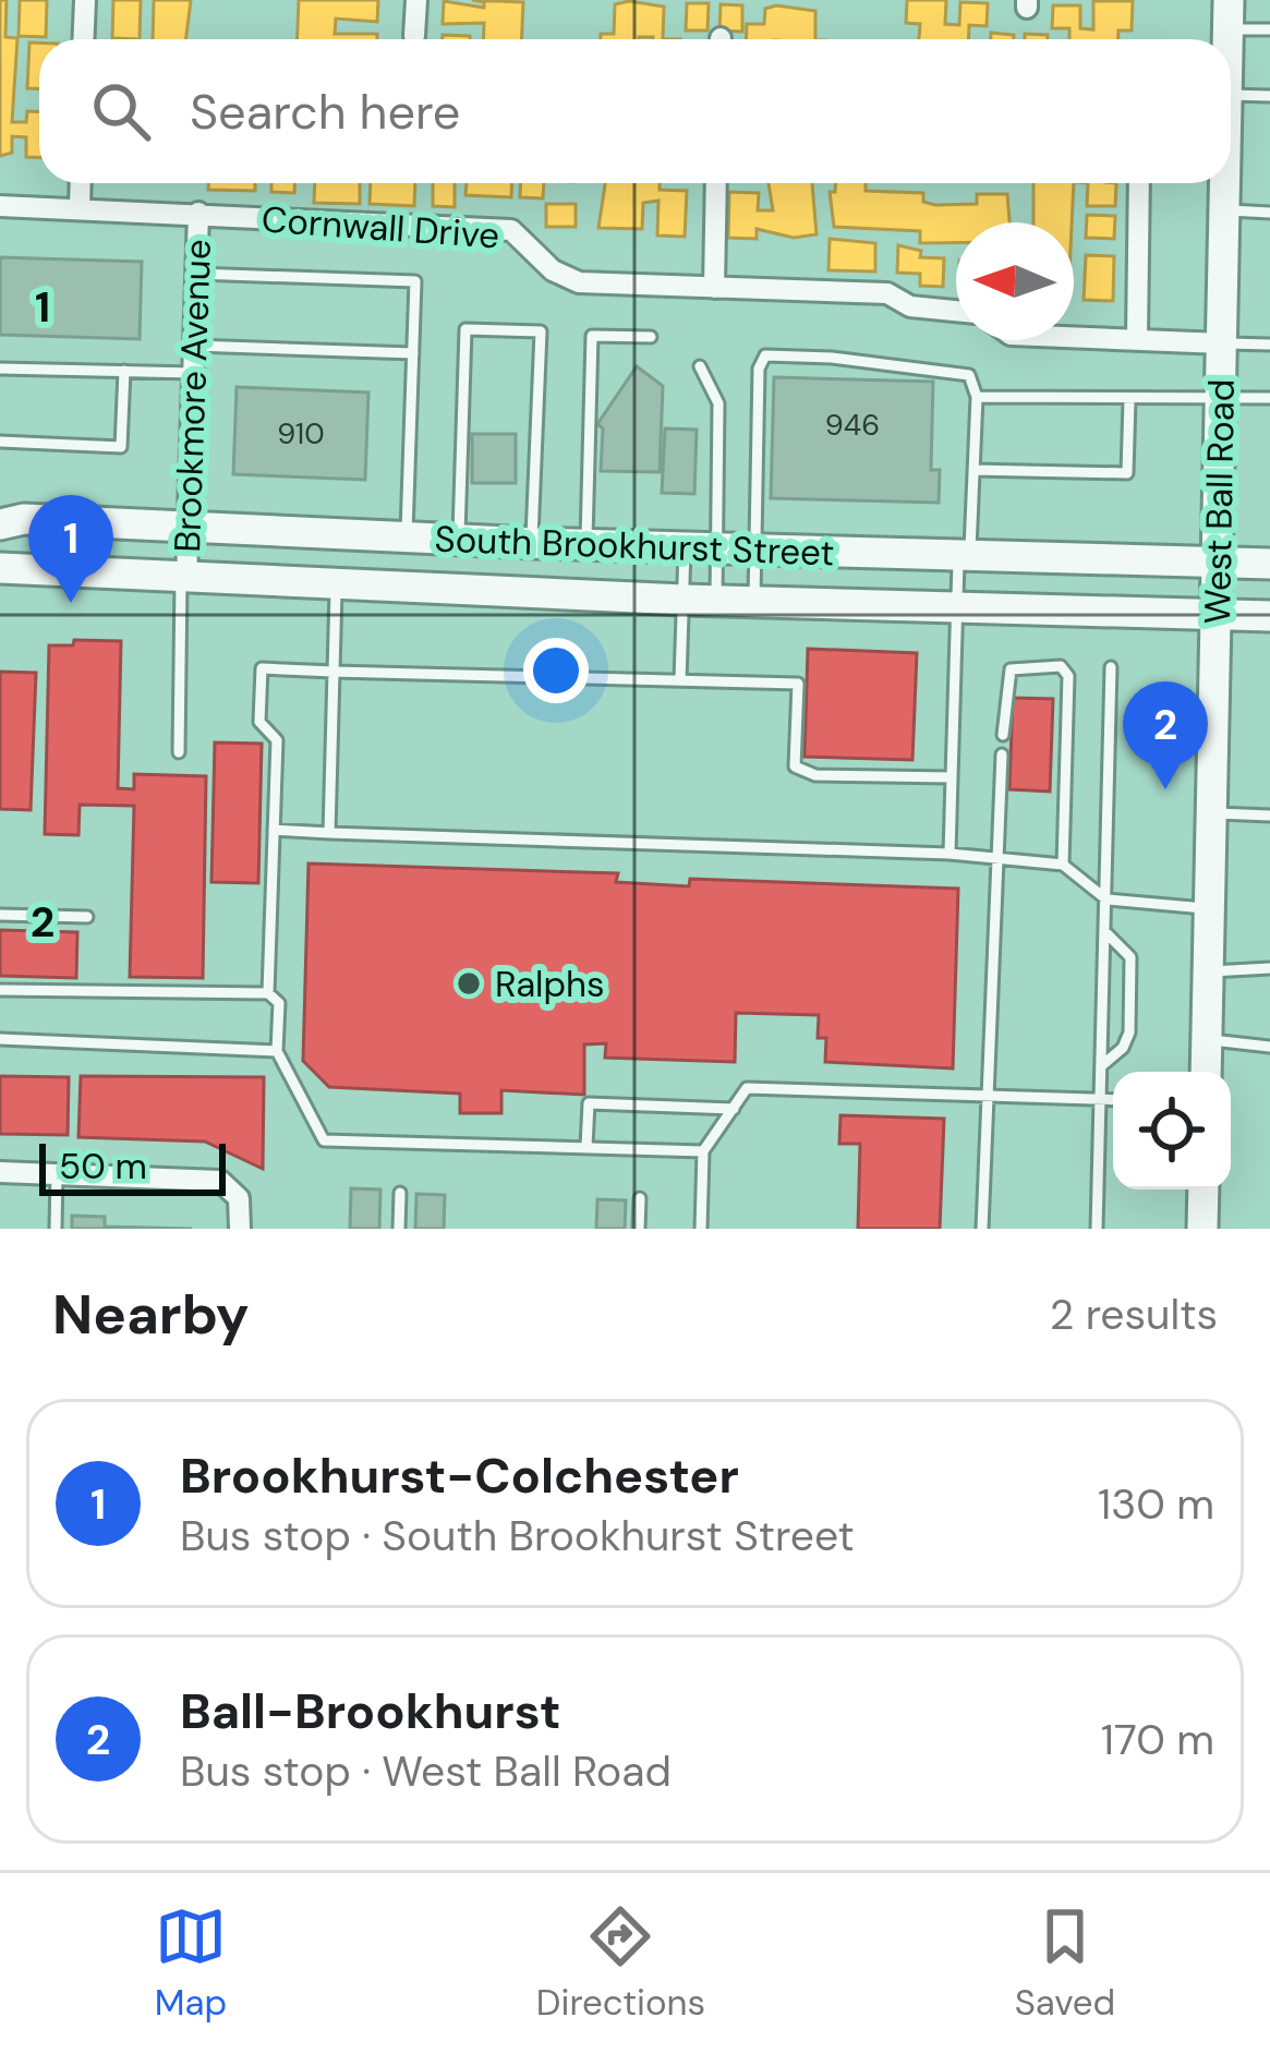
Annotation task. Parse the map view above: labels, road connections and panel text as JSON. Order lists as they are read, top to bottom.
{
  "streets": {
    "main road": ["West Ball Road", "South Brookhurst Street"],
    "street": ["Cornwall Drive", "Brookmore Avenue"]
  },
  "crossings": [
    ["Cornwall Drive", "Brookmore Avenue"],
    ["Brookmore Avenue", "South Brookhurst Street"],
    ["West Ball Road", "South Brookhurst Street"]
  ],
  "places": ["Ralphs"],
  "house_numbers": ["946", "910"],
  "scale_bar": "50 m",
  "north": "left",
  "page": {
    "search": "Search here",
    "pins": ["1", "2"],
    "scale": "50 m",
    "heading": ["Nearby", "2 results"],
    "list": [
      {
        "mark": "1",
        "name": "Brookhurst-Colchester",
        "note": "Bus stop · South Brookhurst Street",
        "value": "130 m"
      },
      {
        "mark": "2",
        "name": "Ball-Brookhurst",
        "note": "Bus stop · West Ball Road",
        "value": "170 m"
      }
    ],
    "nav": ["Map", "Directions", "Saved"]
  },
  "grid": {
    "rows": ["1", "2"]
  }
}
